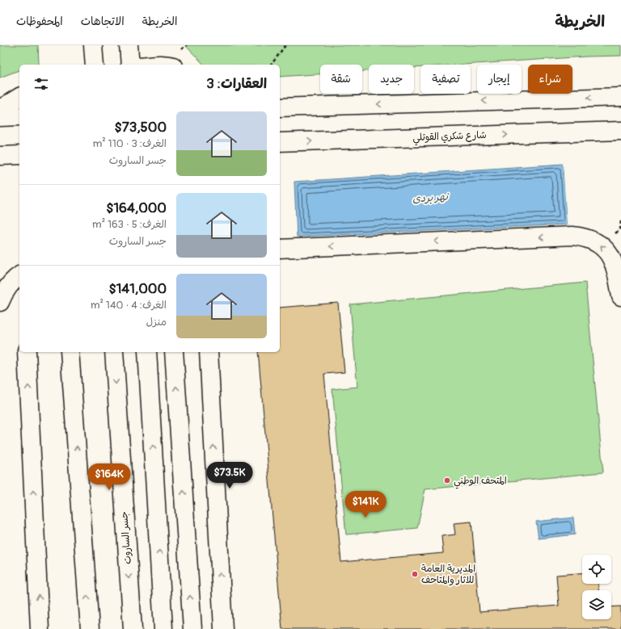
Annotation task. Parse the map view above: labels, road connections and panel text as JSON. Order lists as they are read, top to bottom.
{
  "streets": {
    "main road": ["شارع شكري القوتلي", "جسر الساروت"]
  },
  "water": ["نهر بردى"],
  "places": ["المتحف الوطني", "المديرية العامة للاثار والمتاحف"],
  "page": {
    "header": "الخريطة",
    "nav": ["الخريطة", "الاتجاهات", "المحفوظات"],
    "chip": [
      "شراء",
      "إيجار",
      "تصفية",
      "جديد",
      "شقة"
    ],
    "heading": "العقارات: 3",
    "list": [
      {
        "name": "$73,500",
        "note": "الغرف: 3 · 110 m² · جسر الساروت"
      },
      {
        "name": "$164,000",
        "note": "الغرف: 5 · 163 m² · جسر الساروت"
      },
      {
        "name": "$141,000",
        "note": "الغرف: 4 · 140 m² · منزل"
      }
    ],
    "price": ["$73.5K", "$164K", "$141K"]
  }
}
